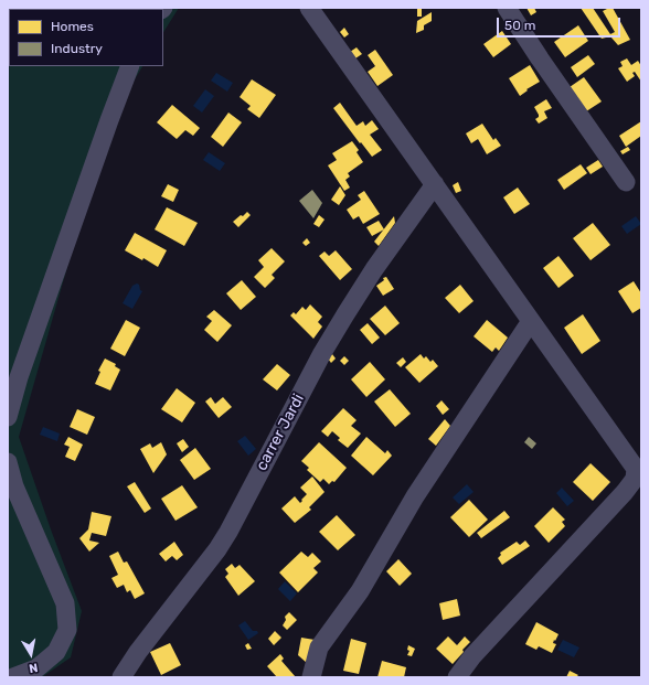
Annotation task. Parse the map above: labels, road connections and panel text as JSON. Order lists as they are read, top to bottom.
{
  "streets": {
    "street": ["carrer Jardi"]
  },
  "legend": ["Homes", "Industry"],
  "scale_bar": "50 m",
  "north": "bottom"
}
